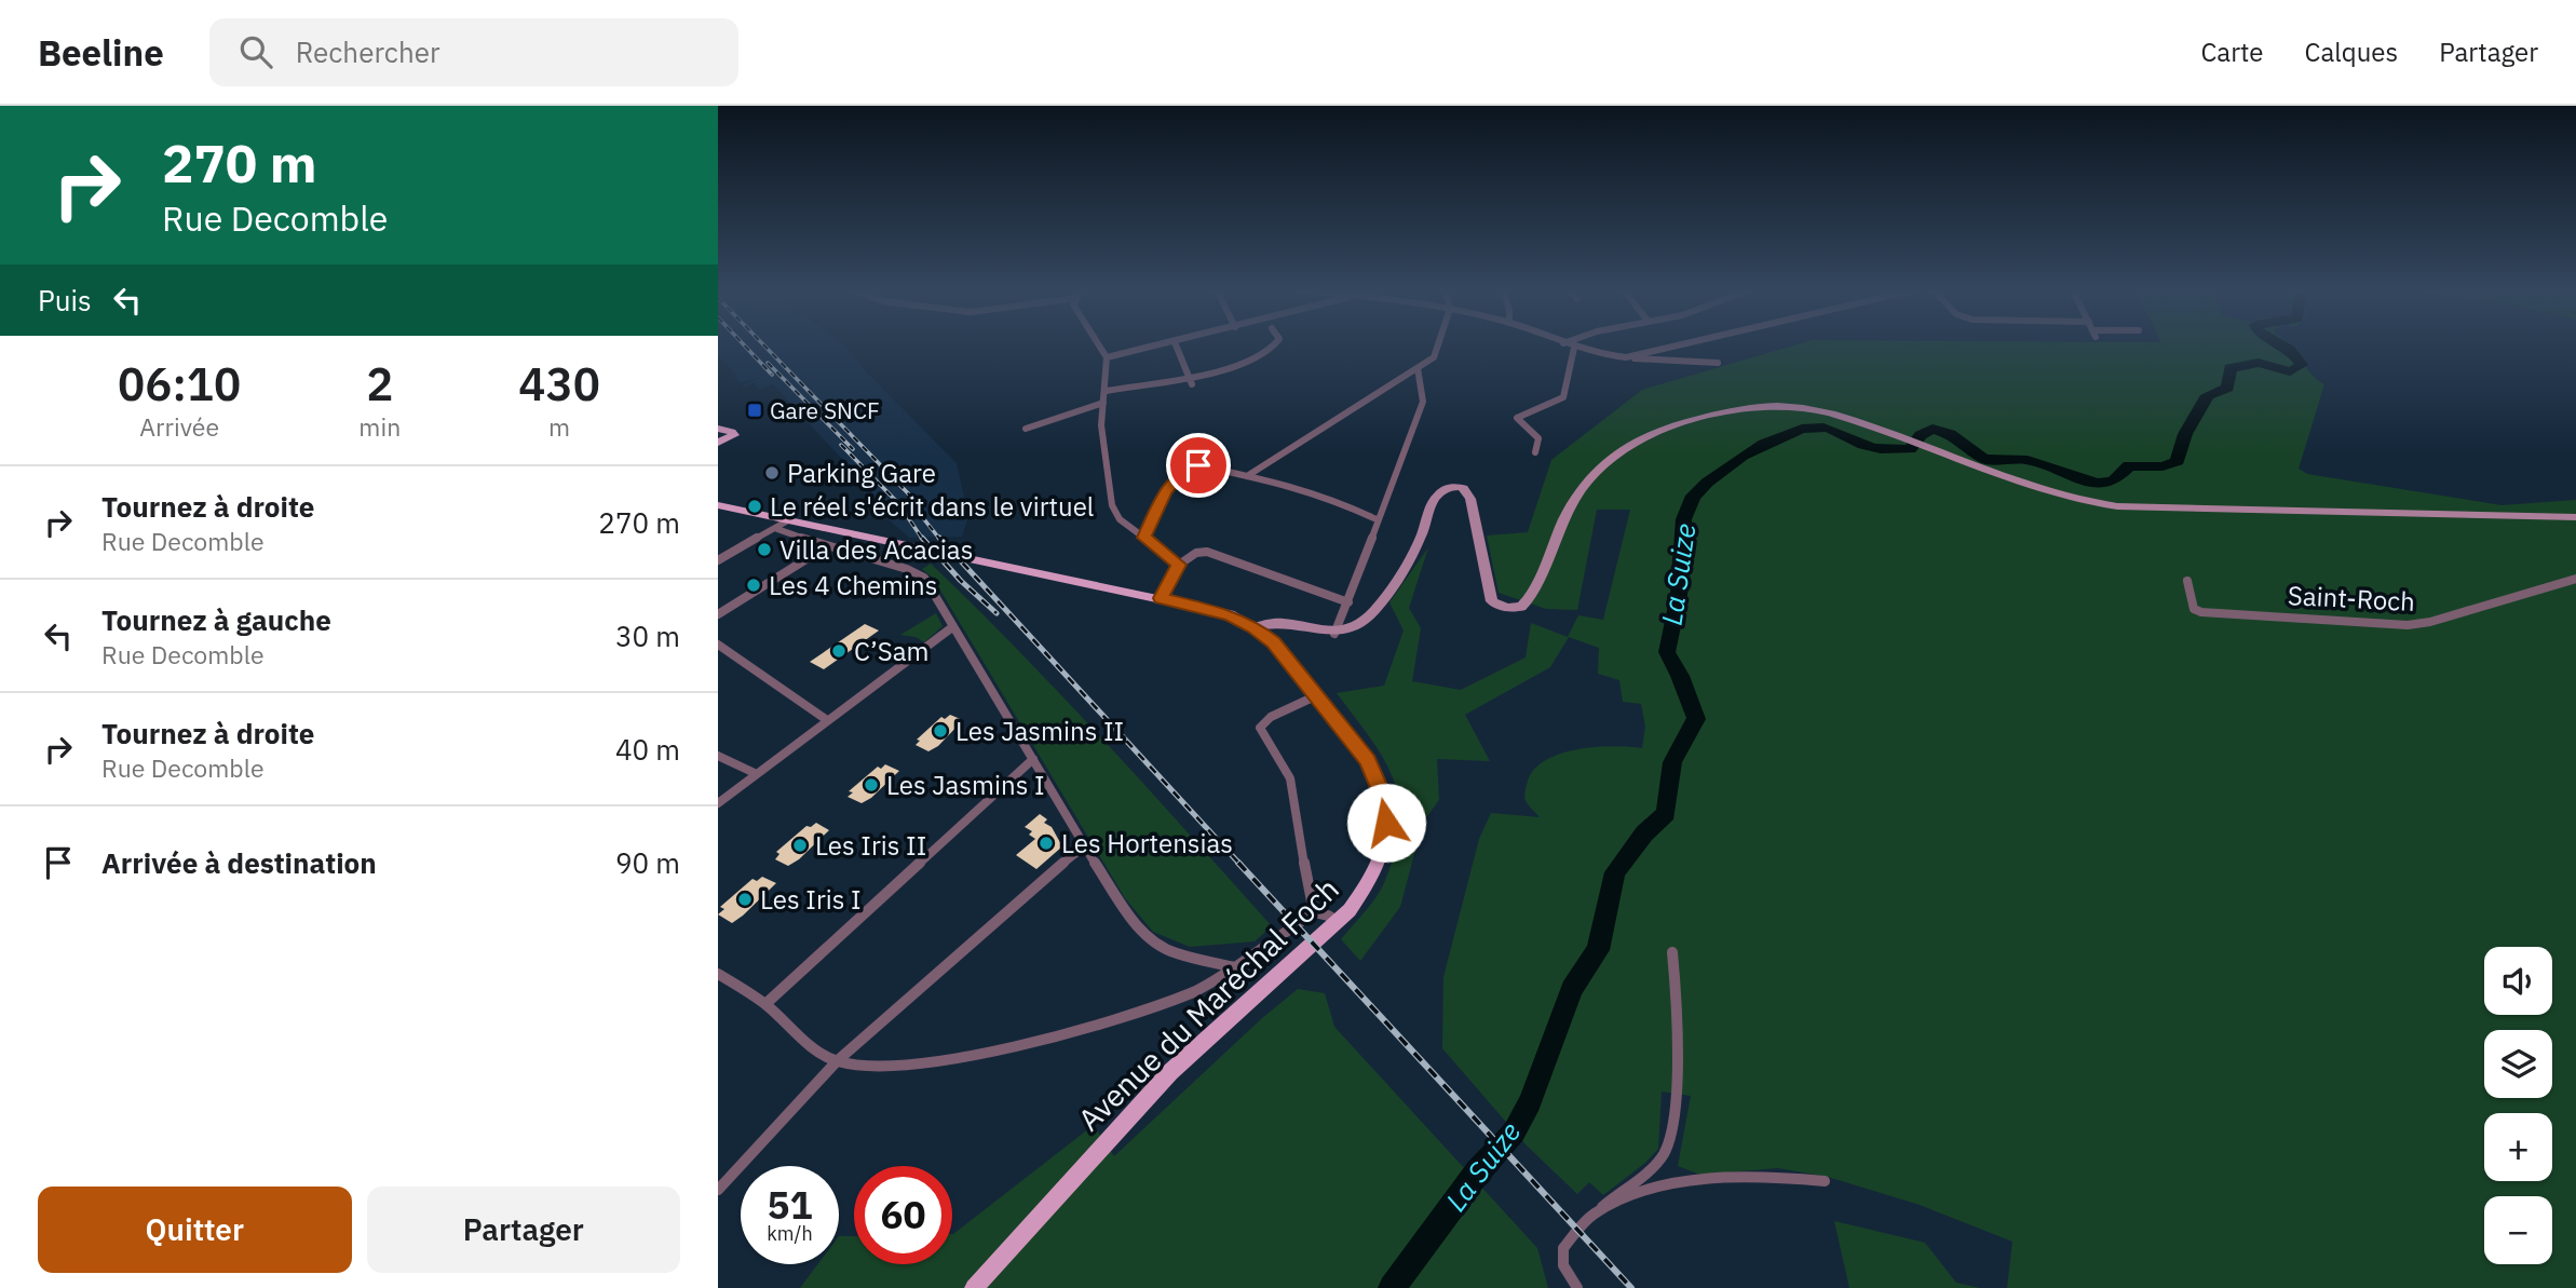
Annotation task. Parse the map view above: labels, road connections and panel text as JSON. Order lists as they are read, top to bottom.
{
  "streets": {
    "main road": ["Avenue du Maréchal Foch"],
    "street": ["Saint-Roch"]
  },
  "water": ["La Suize"],
  "places": {
    "transit": ["Gare SNCF"],
    "other": [
      "Parking Gare",
      "Le réel s'écrit dans le virtuel",
      "Villa des Acacias",
      "Les 4 Chemins",
      "C’Sam",
      "Les Jasmins II",
      "Les Jasmins I",
      "Les Hortensias",
      "Les Iris II",
      "Les Iris I"
    ]
  },
  "page": {
    "header": "Beeline",
    "search": "Rechercher",
    "nav": ["Carte", "Calques", "Partager"],
    "turn": ["270 m", "Rue Decomble"],
    "then": "Puis",
    "eta": [
      "06:10",
      "Arrivée",
      "2",
      "min",
      "430",
      "m"
    ],
    "list": [
      {
        "name": "Tournez à droite",
        "note": "Rue Decomble",
        "value": "270 m"
      },
      {
        "name": "Tournez à gauche",
        "note": "Rue Decomble",
        "value": "30 m"
      },
      {
        "name": "Tournez à droite",
        "note": "Rue Decomble",
        "value": "40 m"
      },
      {
        "name": "Arrivée à destination",
        "value": "90 m"
      }
    ],
    "map_buttons": ["+", "−"],
    "speed": "51 km/h",
    "limit": "60",
    "buttons": ["Quitter", "Partager"]
  }
}
